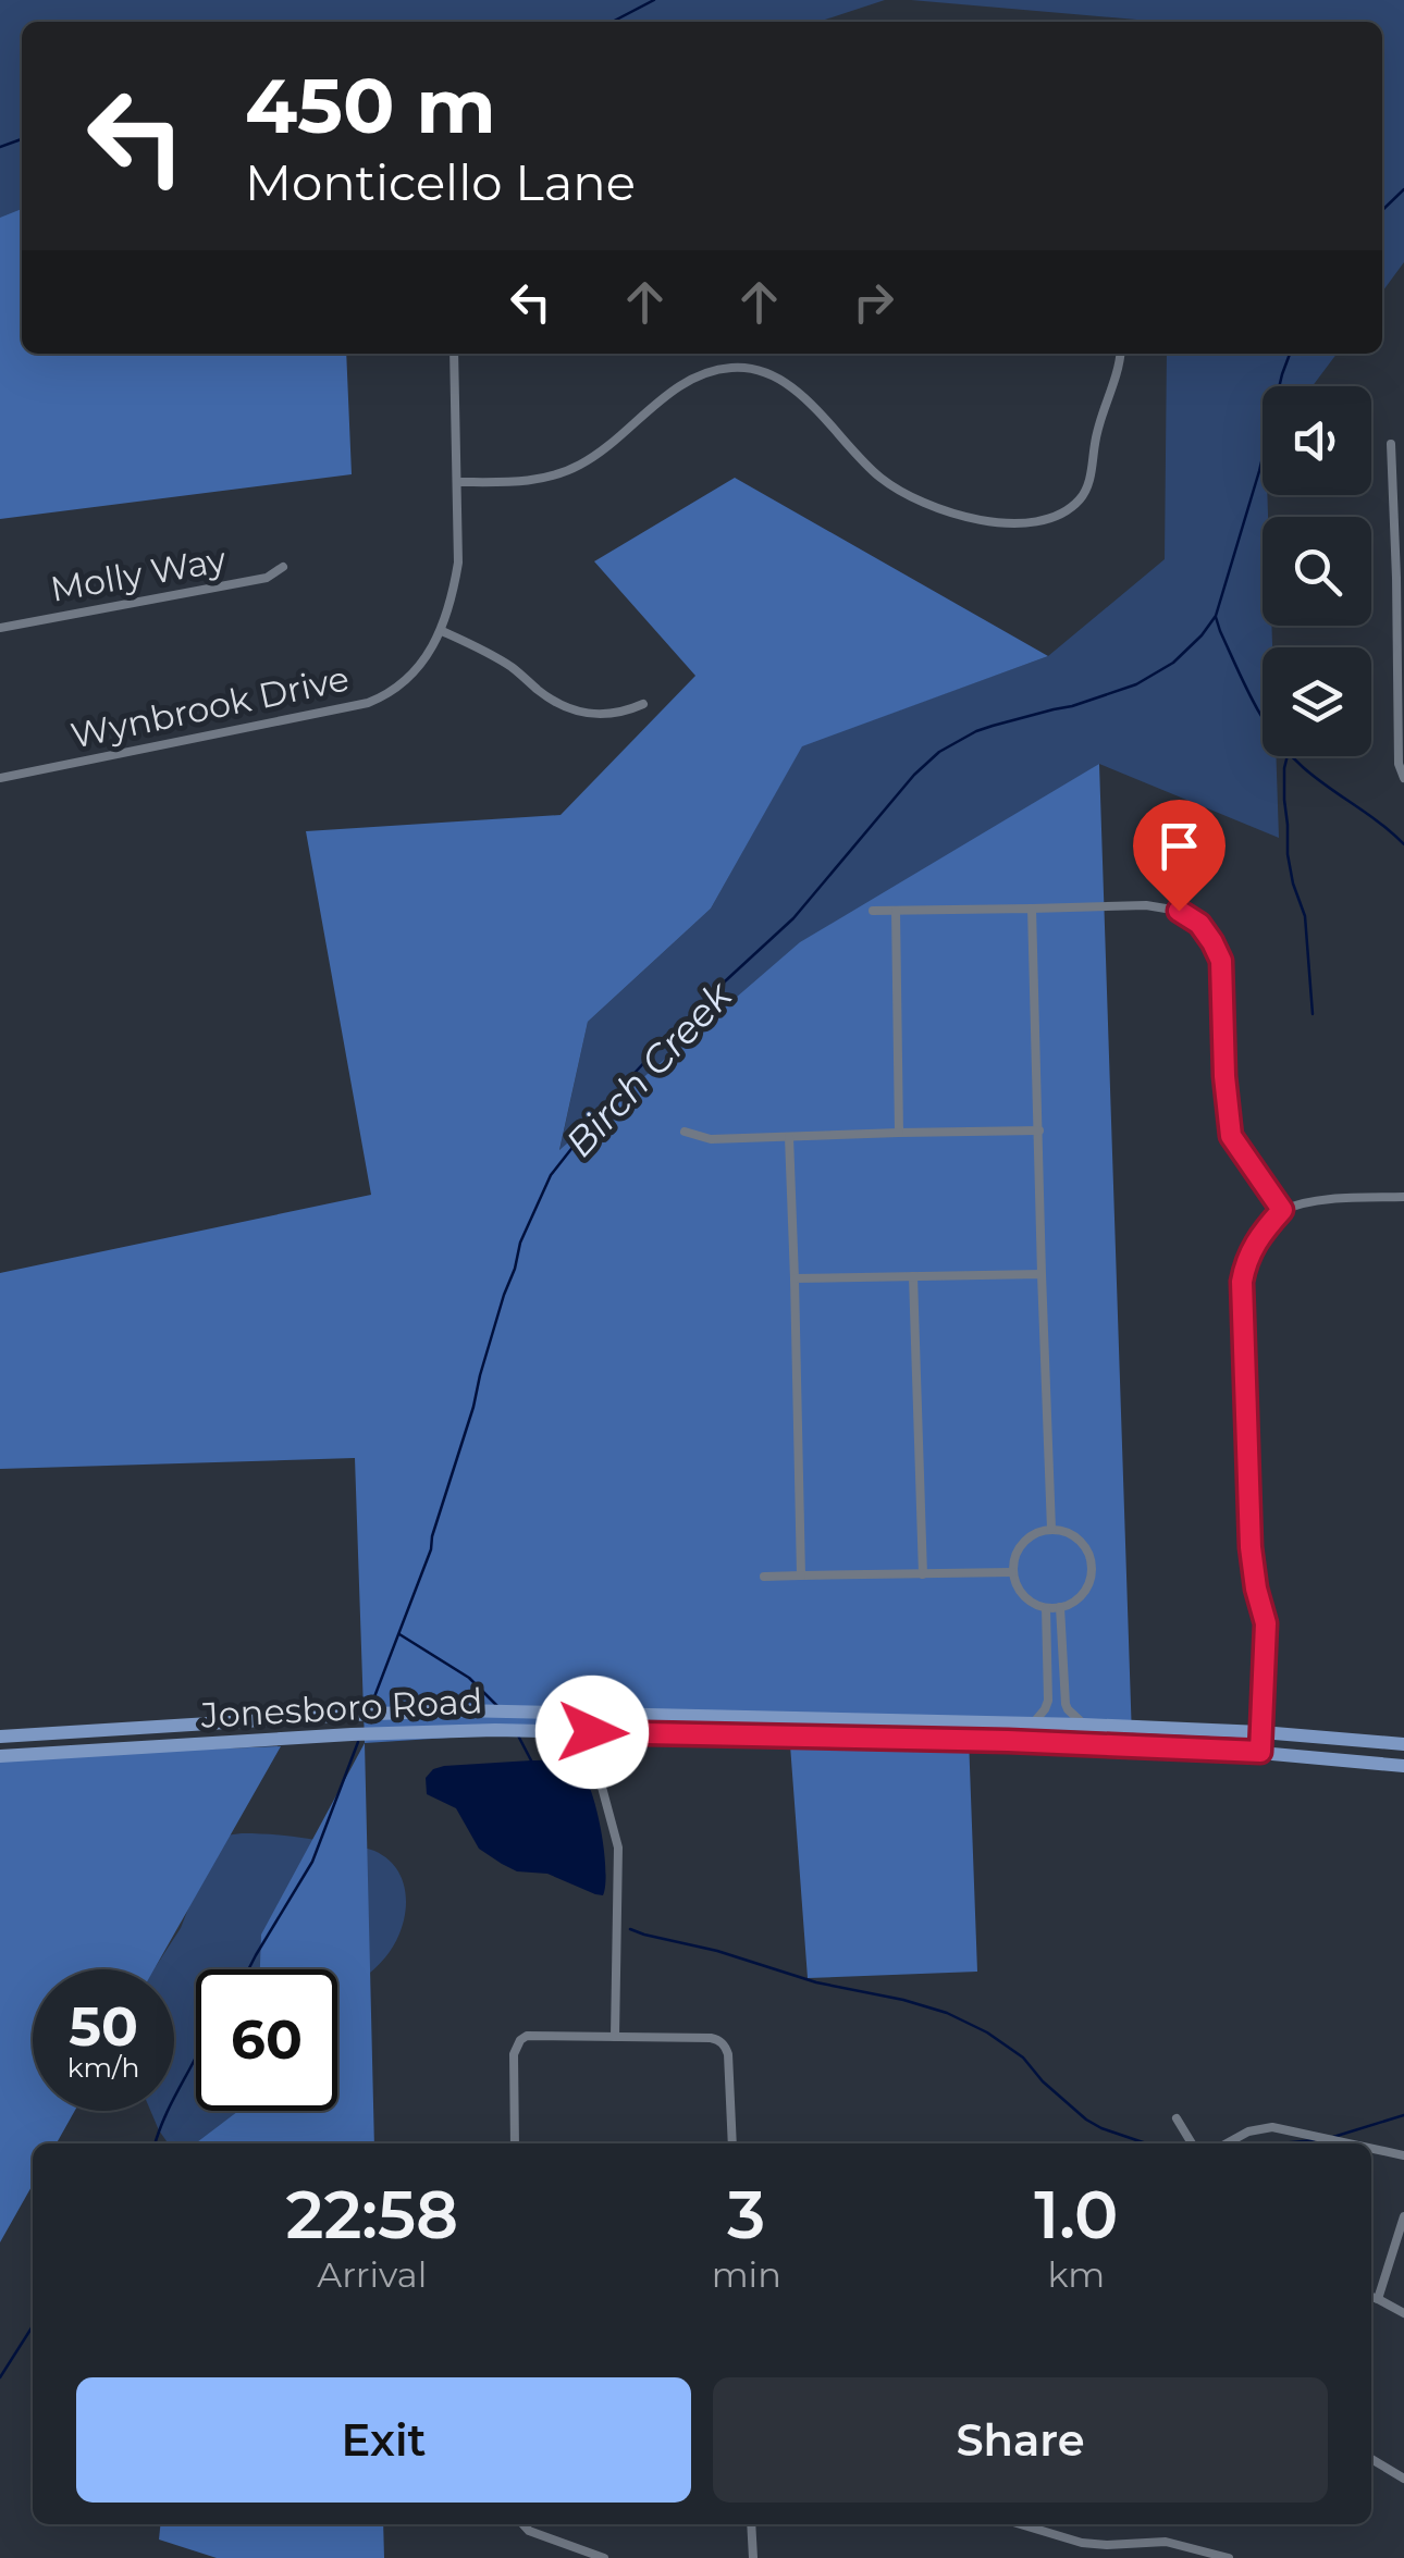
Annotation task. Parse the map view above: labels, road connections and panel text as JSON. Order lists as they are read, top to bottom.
{
  "streets": {
    "main road": ["Jonesboro Road"],
    "street": ["Molly Way", "Wynbrook Drive"]
  },
  "water": ["Birch Creek"],
  "page": {
    "turn": ["450 m", "Monticello Lane"],
    "speed": "50 km/h",
    "limit": "60",
    "eta": [
      "22:58",
      "Arrival",
      "3",
      "min",
      "1.0",
      "km"
    ],
    "buttons": ["Exit", "Share"]
  }
}
